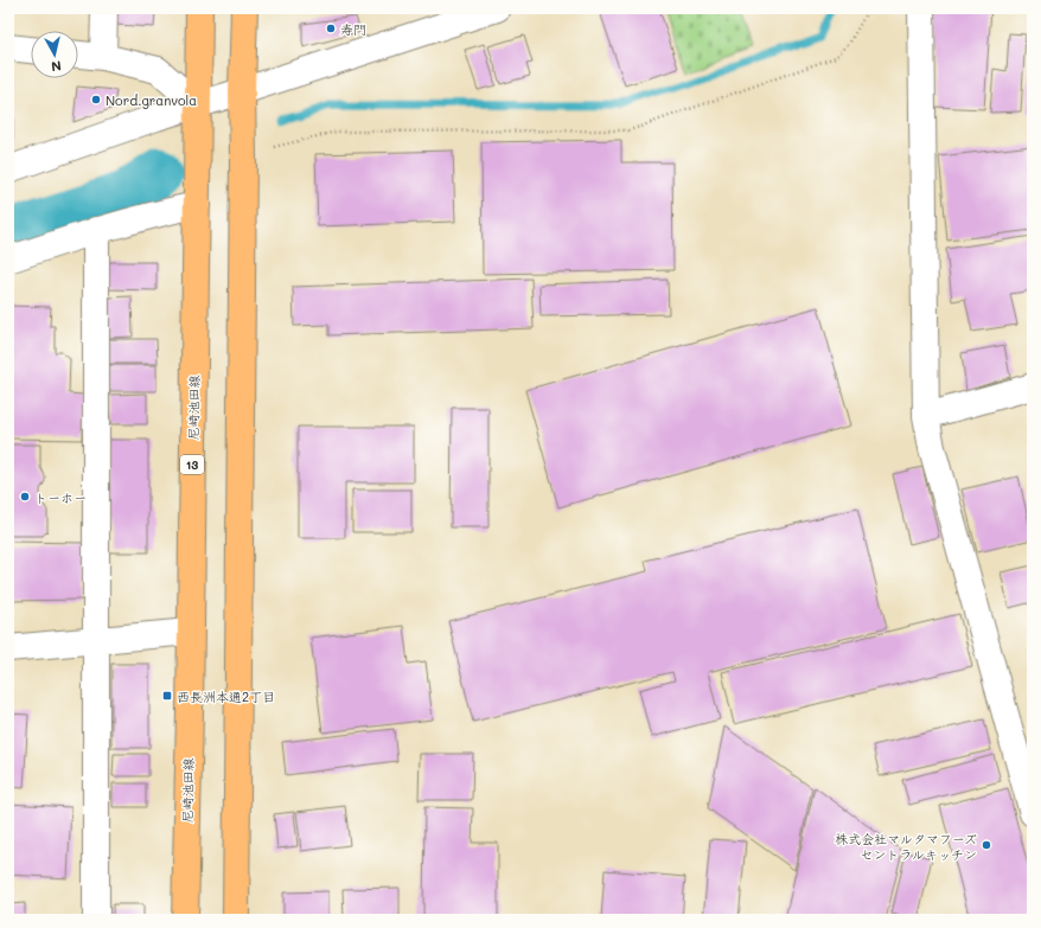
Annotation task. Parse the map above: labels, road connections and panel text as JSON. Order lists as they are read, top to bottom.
{
  "streets": {
    "main road": ["尼崎池田線", "13"]
  },
  "places": {
    "other": [
      "寿門",
      "Nord.granvola",
      "トーホー",
      "株式会社マルタマフーズ セントラルキッチン"
    ],
    "transit": ["西長洲本通2丁目"]
  },
  "north": "bottom"
}
